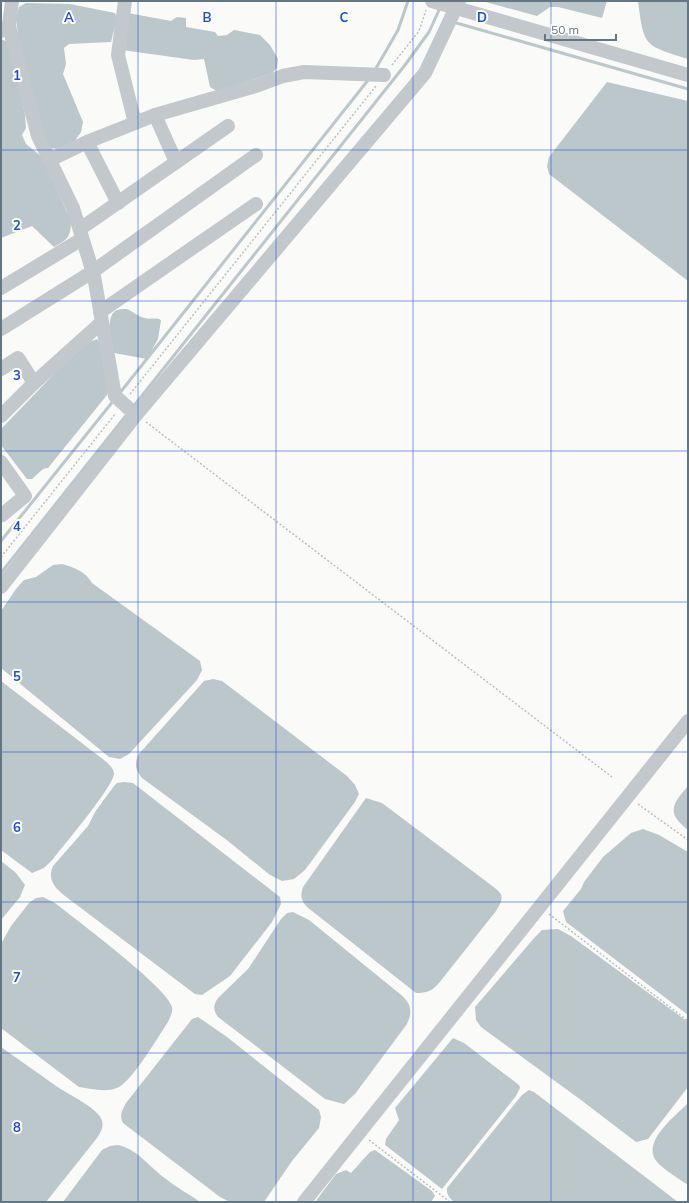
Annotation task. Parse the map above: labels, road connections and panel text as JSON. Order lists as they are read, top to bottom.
{
  "scale_bar": "50 m",
  "grid": {
    "columns": [
      "A",
      "B",
      "C",
      "D"
    ],
    "rows": [
      "1",
      "2",
      "3",
      "4",
      "5",
      "6",
      "7",
      "8"
    ]
  }
}
